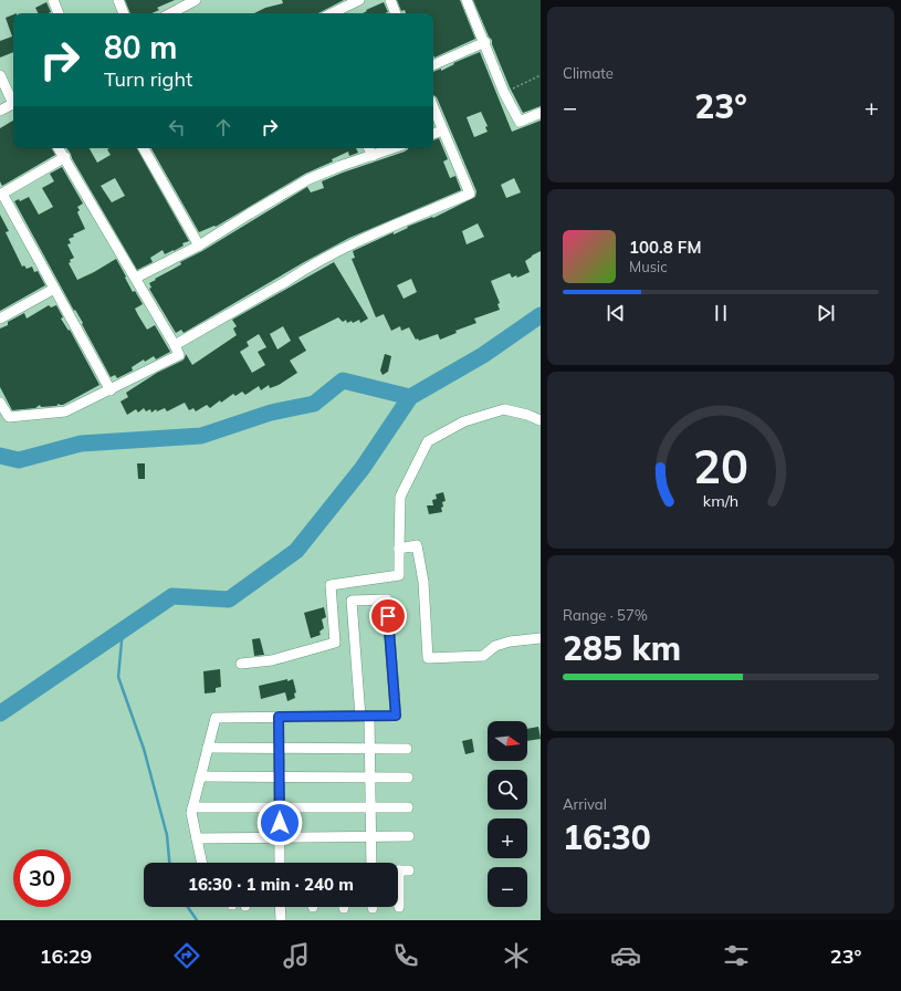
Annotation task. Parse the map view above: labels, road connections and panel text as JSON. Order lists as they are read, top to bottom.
{
  "north": "right",
  "page": {
    "tile": [
      "Climate",
      ["Range · 57%", "285 km"],
      ["Arrival", "16:30"]
    ],
    "turn": ["80 m", "Turn right"],
    "heat": ["−", "23°", "+"],
    "song": ["100.8 FM", "Music"],
    "map_buttons": ["+", "−"],
    "limit": "30",
    "trip": "16:30 · 1 min · 240 m",
    "tabs": ["16:29", "23°"],
    "gauge": ["20", "km/h"]
  }
}
